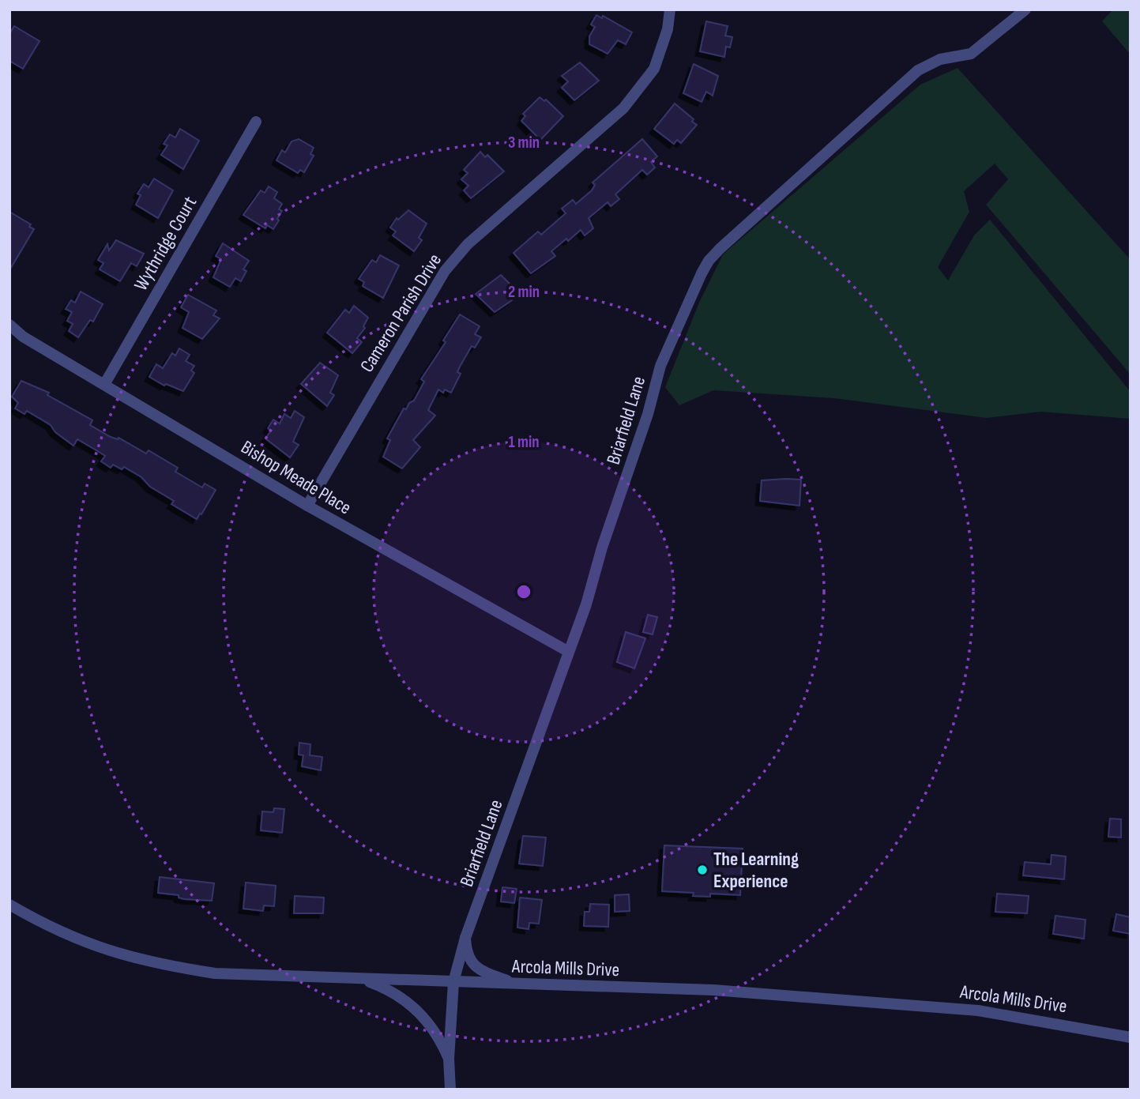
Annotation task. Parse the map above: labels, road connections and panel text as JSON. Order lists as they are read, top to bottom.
{
  "streets": {
    "street": [
      "Wythridge Court",
      "Cameron Parish Drive",
      "Briarfield Lane",
      "Bishop Meade Place",
      "Arcola Mills Drive"
    ]
  },
  "crossings": [
    ["Wythridge Court", "Bishop Meade Place"],
    ["Cameron Parish Drive", "Bishop Meade Place"],
    ["Briarfield Lane", "Bishop Meade Place"],
    ["Briarfield Lane", "Arcola Mills Drive"]
  ],
  "places": ["The Learning Experience"],
  "rings": ["3 min", "2 min", "1 min"]
}
